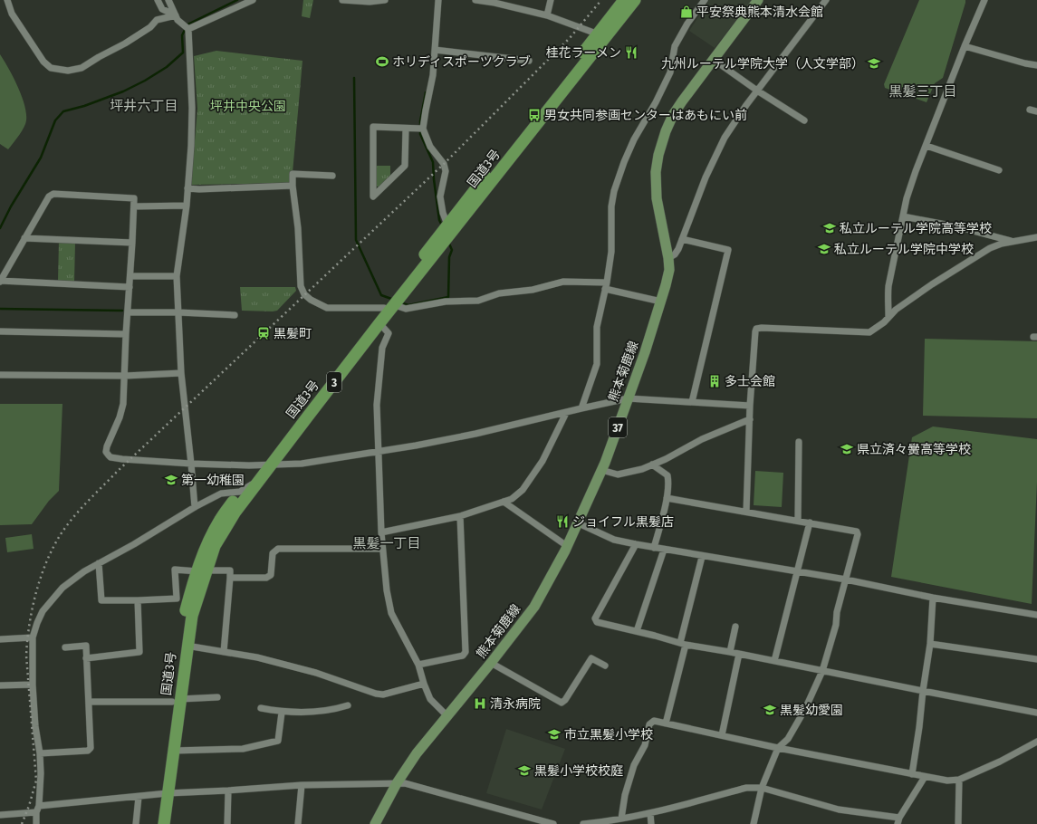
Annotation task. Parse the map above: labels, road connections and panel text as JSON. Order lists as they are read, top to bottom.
{
  "streets": {
    "highway": ["国道3号", "3"],
    "main road": ["熊本菊鹿線", "37"]
  },
  "districts": ["黒髪三丁目", "坪井六丁目", "黒髪一丁目"],
  "parks": ["坪井中央公園"],
  "places": {
    "shop": ["平安祭典熊本清水会館"],
    "restaurant": ["桂花ラーメン", "ジョイフル黒髪店"],
    "sports": ["ホリディスポーツクラブ"],
    "school or university": [
      "九州ルーテル学院大学（人文学部）",
      "私立ルーテル学院高等学校",
      "私立ルーテル学院中学校",
      "県立済々黌高等学校",
      "第一幼稚園",
      "黒髪幼愛園",
      "市立黒髪小学校",
      "黒髪小学校校庭"
    ],
    "bus stop": ["男女共同参画センターはあもにい前"],
    "station": ["黒髪町"],
    "building": ["多士会館"],
    "hospital": ["清永病院"]
  }
}
